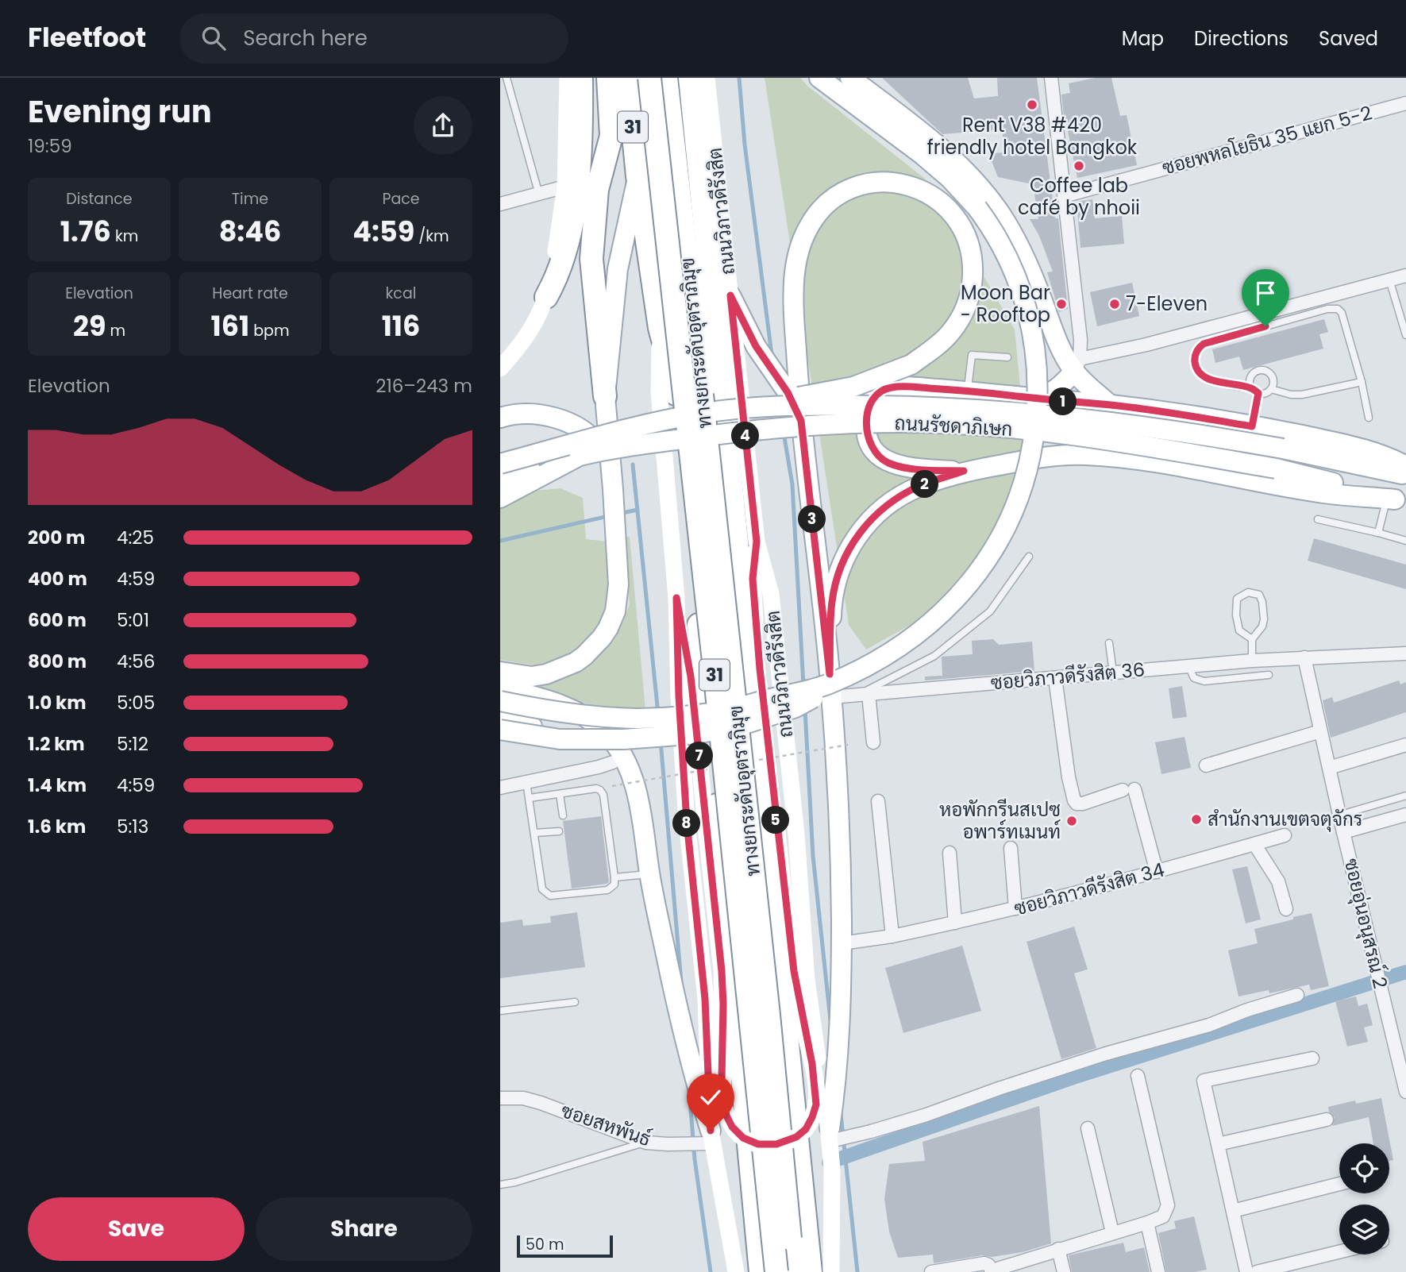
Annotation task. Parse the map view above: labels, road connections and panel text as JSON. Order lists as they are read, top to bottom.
{
  "streets": {
    "highway": ["31", "ถนนวิภาวดีรังสิต", "ทางยกระดับอุตราภิมุข"],
    "main road": ["ถนนรัชดาภิเษก"],
    "street": [
      "ซอยพหลโยธิน 35 แยก 5-2",
      "ซอยวิภาวดีรังสิต 36",
      "ซอยวิภาวดีรังสิต 34",
      "ซอยอุ่นอนุสรณ์ 2",
      "ซอยสหพันธ์"
    ]
  },
  "crossings": [
    ["31", "ซอยสหพันธ์"],
    ["ซอยวิภาวดีรังสิต 36", "ซอยอุ่นอนุสรณ์ 2"]
  ],
  "places": [
    "Rent V38 #420 friendly hotel Bangkok",
    "Coffee lab café by nhoii",
    "Moon Bar - Rooftop",
    "7-Eleven",
    "สำนักงานเขตจตุจักร",
    "หอพักกรีนสเปซ อพาร์ทเมนท์"
  ],
  "scale_bar": "50 m",
  "page": {
    "header": "Fleetfoot",
    "search": "Search here",
    "nav": ["Map", "Directions", "Saved"],
    "heading": ["Evening run", "19:59"],
    "stats": [
      ["Distance", "1.76 km"],
      ["Time", "8:46"],
      ["Pace", "4:59 /km"],
      ["Elevation", "29 m"],
      ["Heart rate", "161 bpm"],
      ["kcal", "116"]
    ],
    "chart": ["Elevation", "216–243 m"],
    "pins": [
      "1",
      "4",
      "2",
      "3",
      "7",
      "5",
      "8"
    ],
    "list": [
      {
        "name": "200 m",
        "note": "4:25"
      },
      {
        "name": "400 m",
        "note": "4:59"
      },
      {
        "name": "600 m",
        "note": "5:01"
      },
      {
        "name": "800 m",
        "note": "4:56"
      },
      {
        "name": "1.0 km",
        "note": "5:05"
      },
      {
        "name": "1.2 km",
        "note": "5:12"
      },
      {
        "name": "1.4 km",
        "note": "4:59"
      },
      {
        "name": "1.6 km",
        "note": "5:13"
      }
    ],
    "buttons": ["Save", "Share"],
    "scale": "50 m"
  }
}
